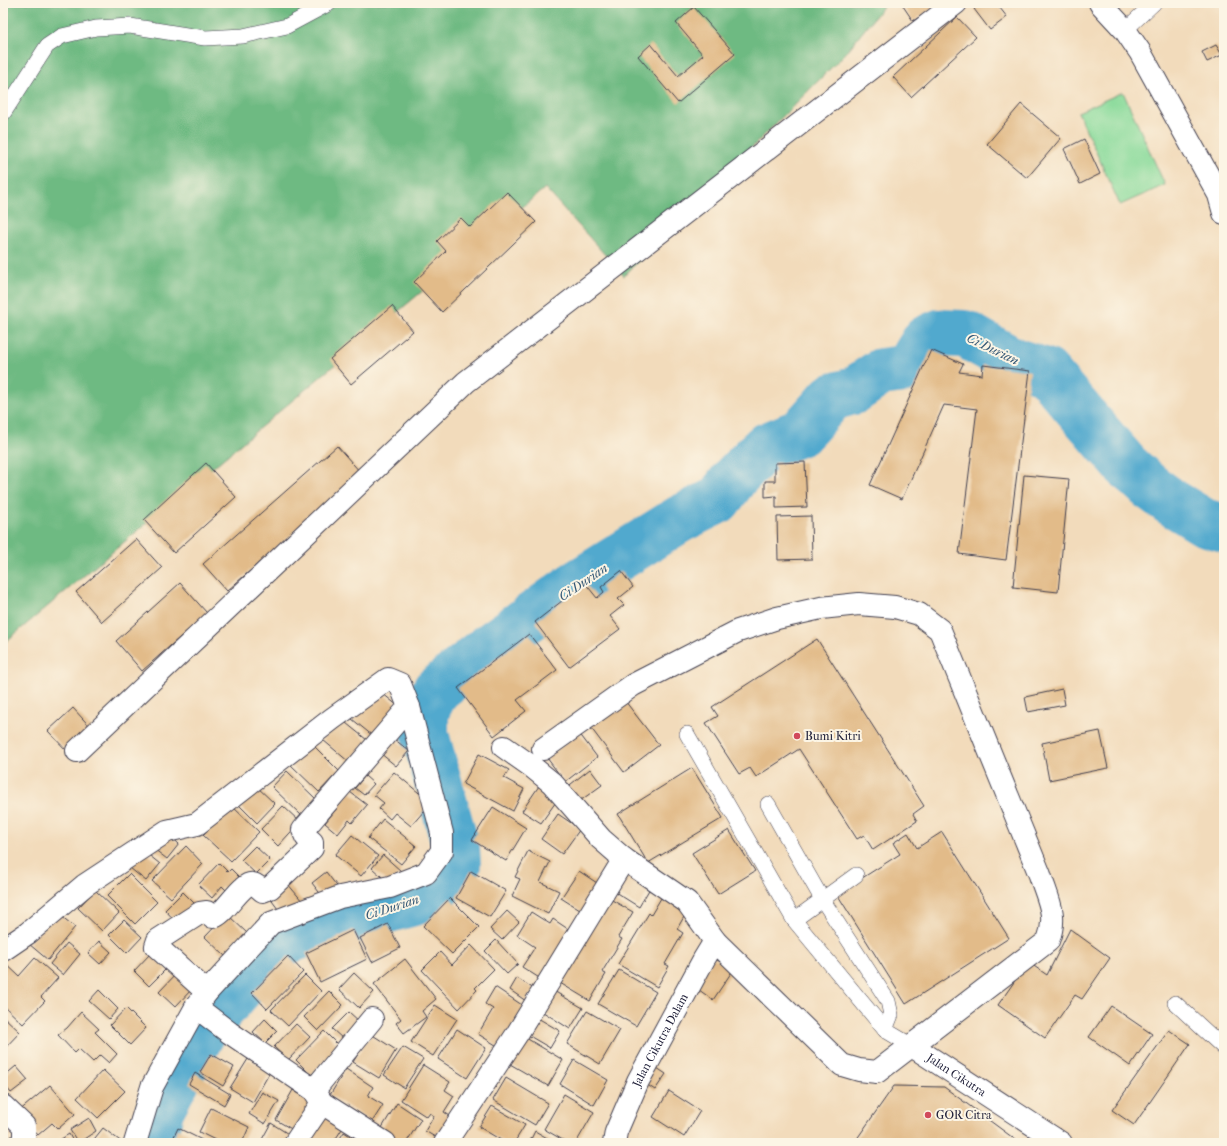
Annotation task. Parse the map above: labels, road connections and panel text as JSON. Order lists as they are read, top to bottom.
{
  "streets": {
    "street": ["Jalan Cikutra Dalam", "Jalan Cikutra"]
  },
  "water": ["Ci Durian"],
  "places": ["Bumi Kitri", "GOR Citra"]
}
